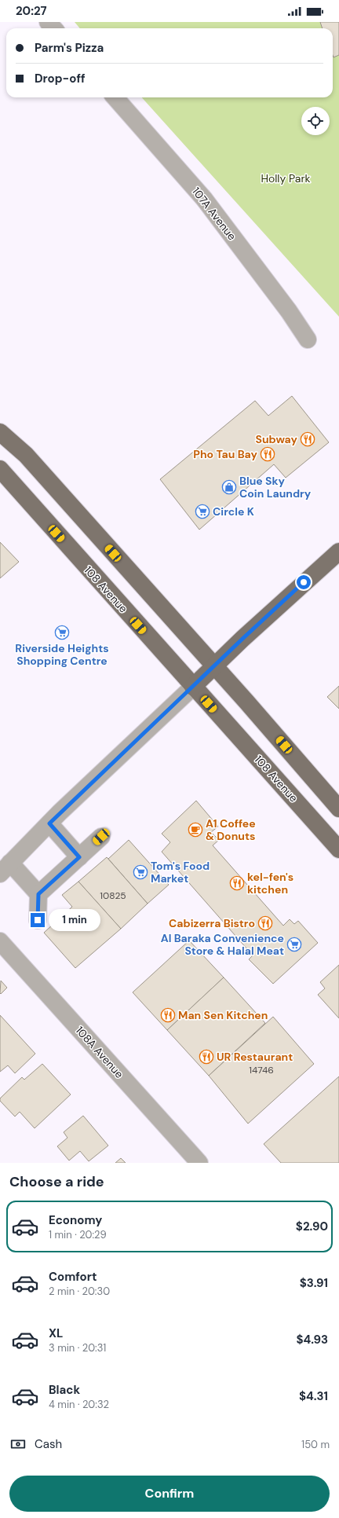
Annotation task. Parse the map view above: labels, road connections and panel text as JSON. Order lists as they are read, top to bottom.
{
  "streets": {
    "main road": ["108 Avenue"],
    "street": ["107A Avenue", "108A Avenue"]
  },
  "parks": ["Holly Park"],
  "places": {
    "restaurant": [
      "Subway",
      "Pho Tau Bay",
      "kel-fen's kitchen",
      "Cabizerra Bistro",
      "Man Sen Kitchen",
      "UR Restaurant"
    ],
    "shop": ["Blue Sky Coin Laundry"],
    "supermarket": [
      "Circle K",
      "Riverside Heights Shopping Centre",
      "Tom's Food Market",
      "Al Baraka Convenience Store & Halal Meat"
    ],
    "cafe": ["A1 Coffee & Donuts"]
  },
  "house_numbers": ["10825", "14746"],
  "page": {
    "status": "20:27",
    "banner": ["Parm's Pizza", "Drop-off"],
    "bubble": "1 min",
    "heading": "Choose a ride",
    "list": [
      {
        "name": "Economy",
        "note": "1 min · 20:29",
        "value": "$2.90"
      },
      {
        "name": "Comfort",
        "note": "2 min · 20:30",
        "value": "$3.91"
      },
      {
        "name": "XL",
        "note": "3 min · 20:31",
        "value": "$4.93"
      },
      {
        "name": "Black",
        "note": "4 min · 20:32",
        "value": "$4.31"
      }
    ],
    "pay": ["Cash", "150 m"],
    "buttons": "Confirm"
  }
}
